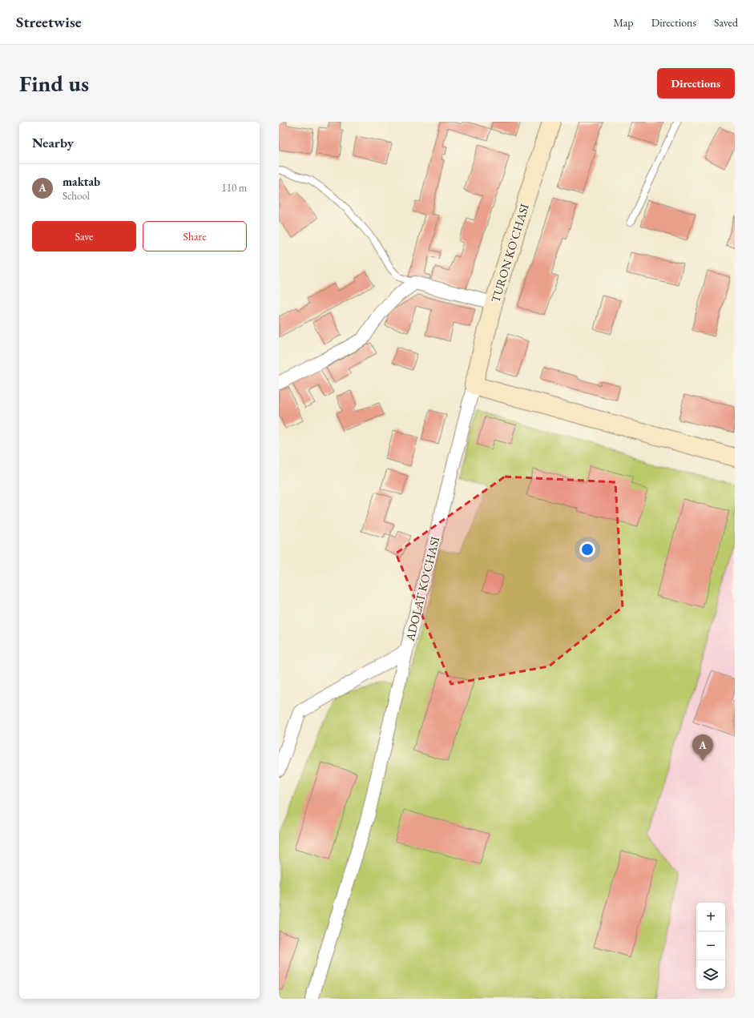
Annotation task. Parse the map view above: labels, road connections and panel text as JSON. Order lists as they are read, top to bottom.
{
  "streets": {
    "street": ["TURON KO'CHASI", "ADOLAT KO'CHASI"]
  },
  "crossings": [
    ["TURON KO'CHASI", "ADOLAT KO'CHASI"]
  ],
  "page": {
    "header": "Streetwise",
    "nav": ["Map", "Directions", "Saved"],
    "buttons": [
      "Directions",
      ["Save", "Share"]
    ],
    "title": "Find us",
    "heading": "Nearby",
    "list": [
      {
        "mark": "A",
        "name": "maktab",
        "note": "School",
        "value": "110 m"
      }
    ],
    "pins": "A",
    "map_buttons": ["+", "−"]
  }
}
